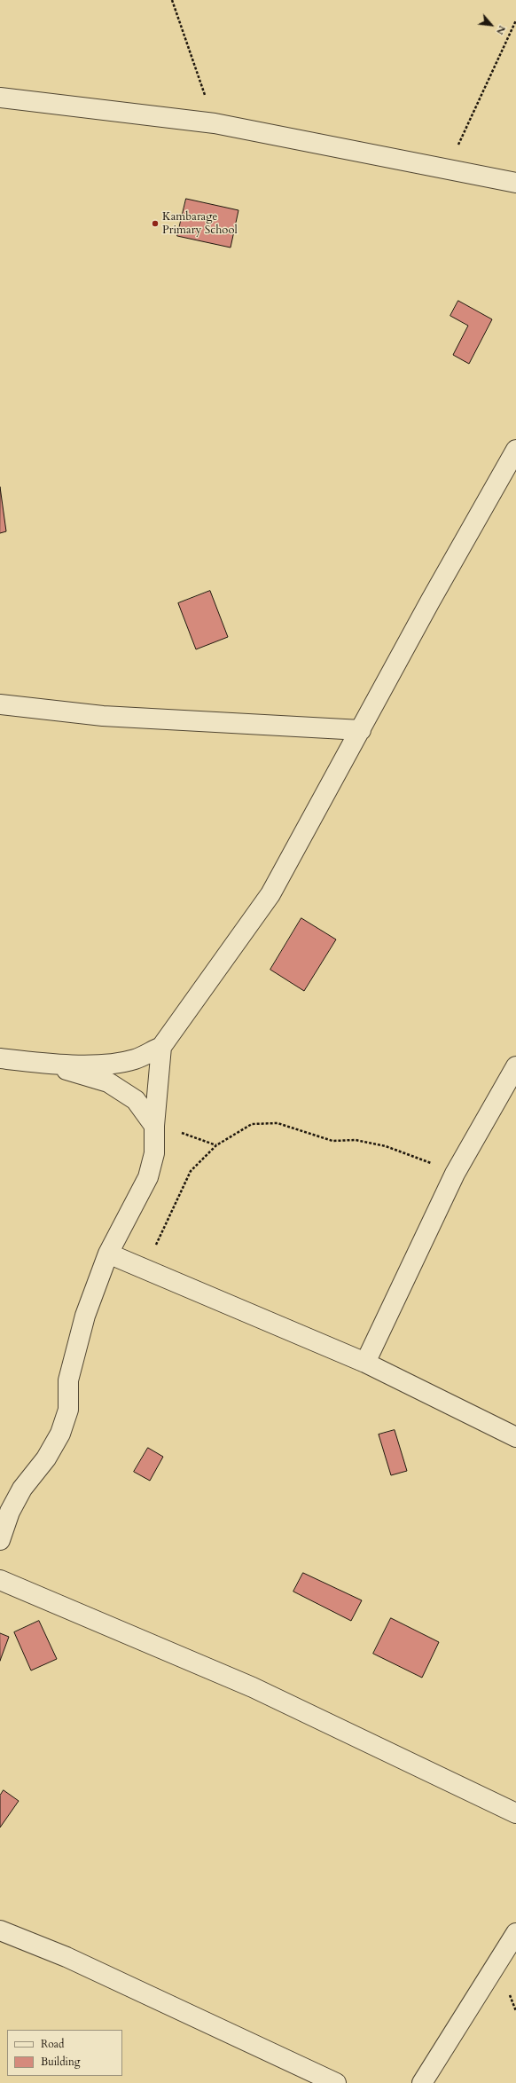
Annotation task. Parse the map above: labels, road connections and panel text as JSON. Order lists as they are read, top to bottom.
{
  "places": ["Kambarage Primary School"],
  "legend": ["Road", "Building"],
  "north": "bottom right"
}
